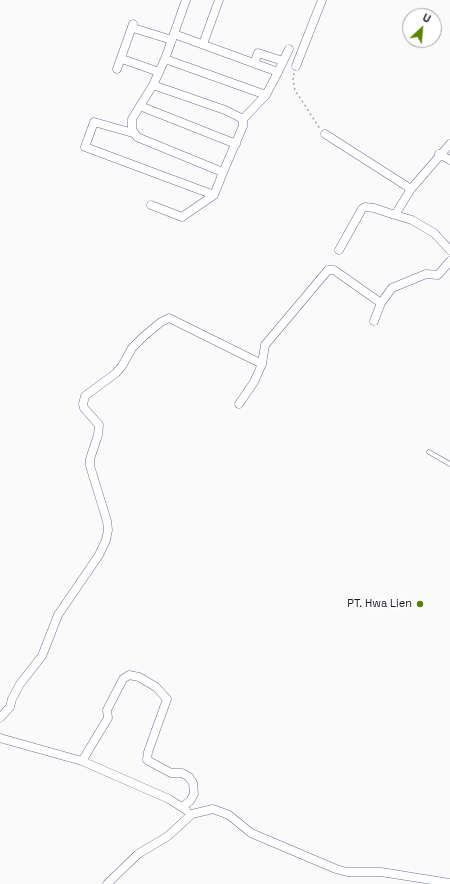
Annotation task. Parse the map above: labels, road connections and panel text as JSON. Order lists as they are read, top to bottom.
{
  "places": ["PT. Hwa Lien"],
  "north": "top right"
}
